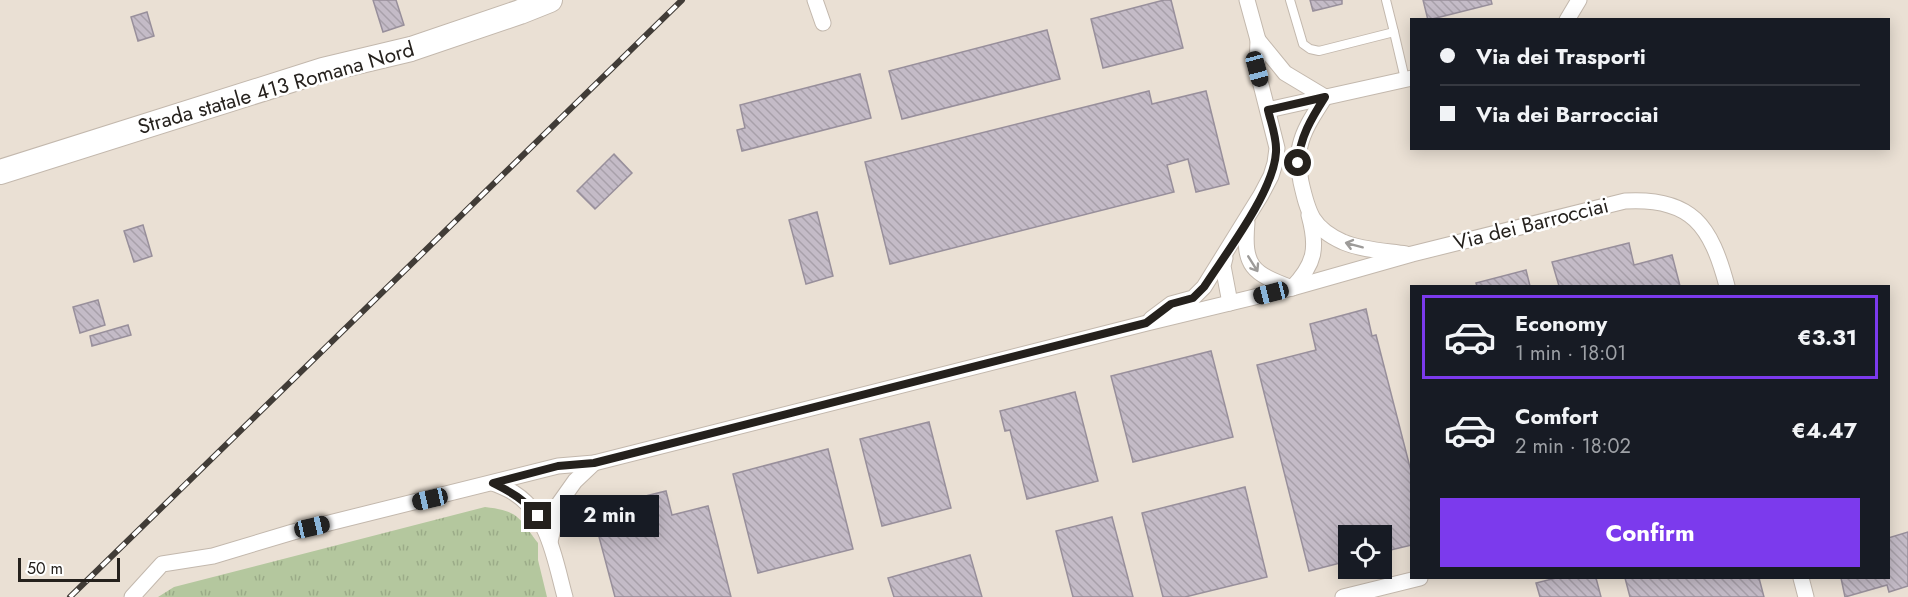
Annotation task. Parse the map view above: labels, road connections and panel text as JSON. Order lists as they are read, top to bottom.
{
  "streets": {
    "main road": ["Strada statale 413 Romana Nord"],
    "street": ["Via dei Barrocciai"]
  },
  "scale_bar": "50 m",
  "page": {
    "banner": ["Via dei Trasporti", "Via dei Barrocciai"],
    "list": [
      {
        "name": "Economy",
        "note": "1 min · 18:01",
        "value": "€3.31"
      },
      {
        "name": "Comfort",
        "note": "2 min · 18:02",
        "value": "€4.47"
      }
    ],
    "buttons": "Confirm",
    "bubble": "2 min",
    "scale": "50 m"
  }
}
